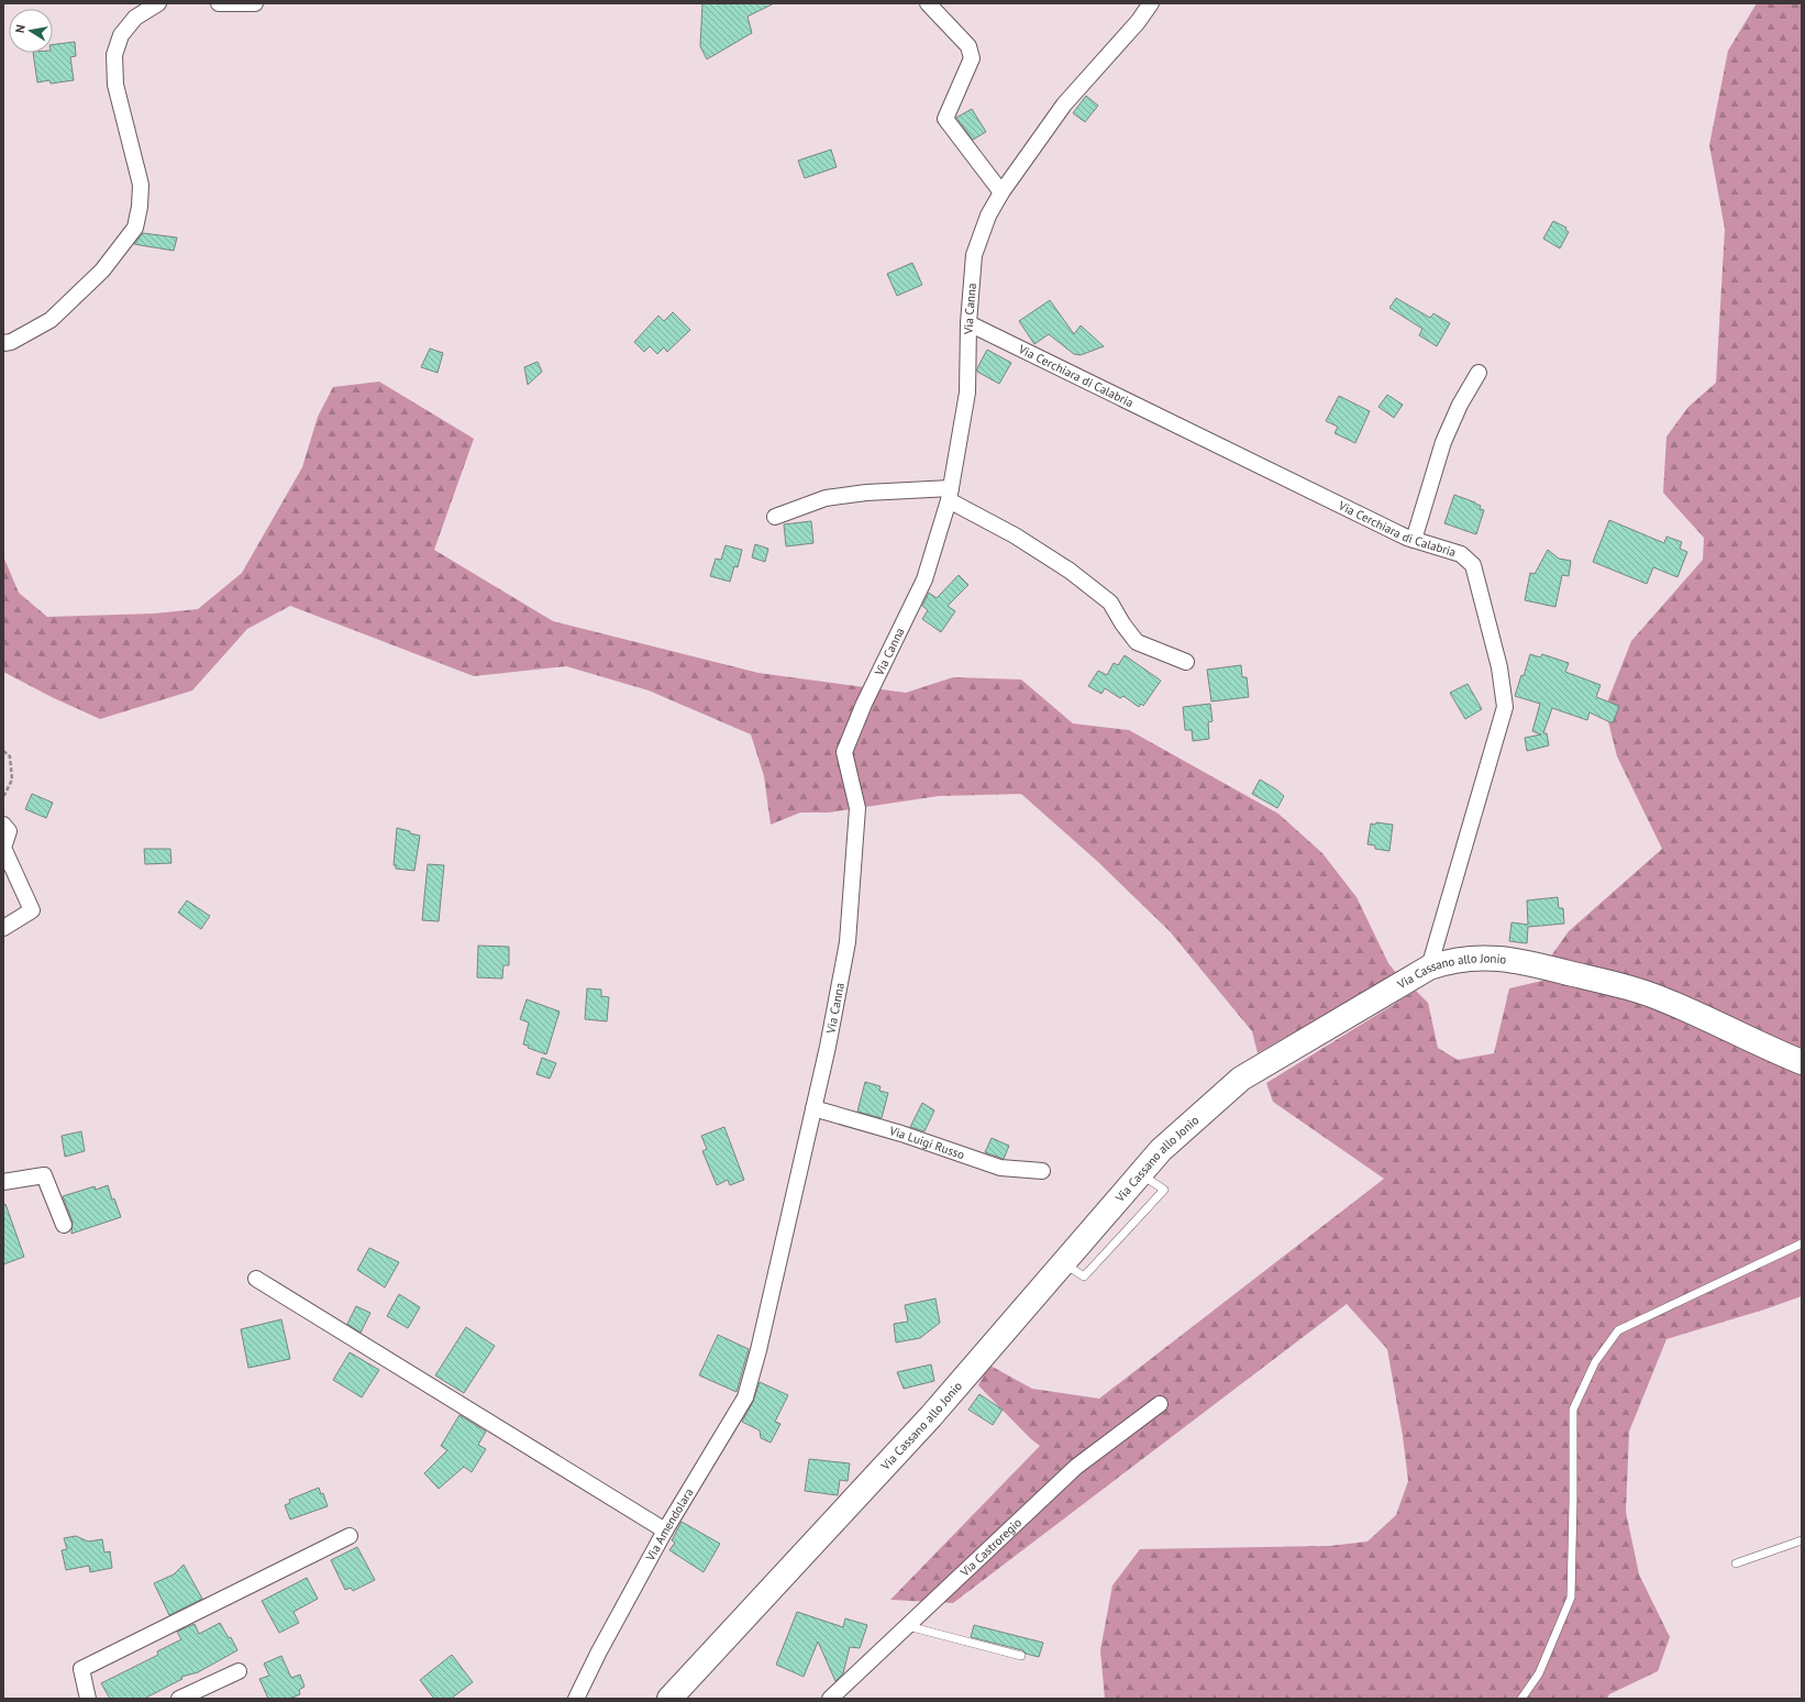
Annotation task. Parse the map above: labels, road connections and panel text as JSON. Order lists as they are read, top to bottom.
{
  "streets": {
    "main road": ["Via Cassano allo Jonio"],
    "street": [
      "Via Canna",
      "Via Cerchiara di Calabria",
      "Via Luigi Russo",
      "Via Amendolara",
      "Via Castroregio"
    ]
  },
  "crossings": [
    ["Via Canna", "Via Cerchiara di Calabria"],
    ["Via Canna", "Via Luigi Russo"],
    ["Via Canna", "Via Amendolara"],
    ["Via Cerchiara di Calabria", "Via Cassano allo Jonio"]
  ],
  "north": "left"
}
